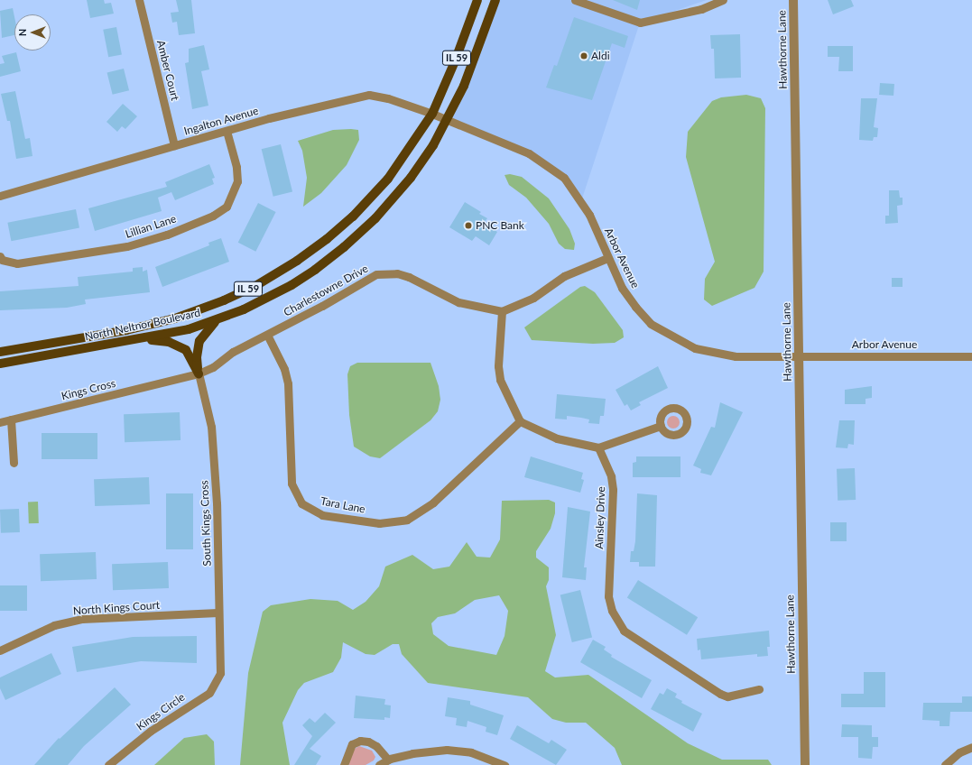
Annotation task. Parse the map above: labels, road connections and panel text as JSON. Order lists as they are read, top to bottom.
{
  "streets": {
    "main road": ["IL 59", "North Neltnor Boulevard"],
    "street": [
      "Hawthorne Lane",
      "Amber Court",
      "Ingalton Avenue",
      "Lillian Lane",
      "Arbor Avenue",
      "Charlestowne Drive",
      "Kings Cross",
      "Tara Lane",
      "Ainsley Drive",
      "South Kings Cross",
      "North Kings Court",
      "Kings Circle"
    ]
  },
  "crossings": [
    ["Hawthorne Lane", "Arbor Avenue"],
    ["Amber Court", "Ingalton Avenue"],
    ["Ingalton Avenue", "Lillian Lane"],
    ["Ingalton Avenue", "Arbor Avenue"],
    ["Ingalton Avenue", "North Neltnor Boulevard"],
    ["Arbor Avenue", "North Neltnor Boulevard"],
    ["Charlestowne Drive", "Kings Cross"],
    ["Charlestowne Drive", "Tara Lane"],
    ["Charlestowne Drive", "South Kings Cross"],
    ["Kings Cross", "South Kings Cross"],
    ["South Kings Cross", "North Kings Court"],
    ["South Kings Cross", "Kings Circle"]
  ],
  "places": ["Aldi", "PNC Bank"],
  "north": "left"
}
